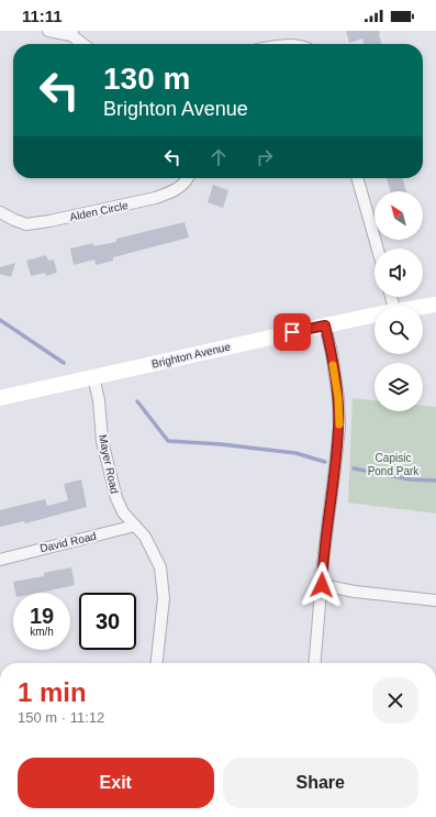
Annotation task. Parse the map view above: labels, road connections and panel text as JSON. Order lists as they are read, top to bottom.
{
  "streets": {
    "main road": ["Brighton Avenue"],
    "street": ["Alden Circle", "Mayer Road", "David Road"]
  },
  "crossings": [
    ["Brighton Avenue", "Mayer Road"],
    ["Mayer Road", "David Road"]
  ],
  "parks": ["Capisic Pond Park"],
  "north": "top left",
  "page": {
    "status": "11:11",
    "turn": ["130 m", "Brighton Avenue"],
    "speed": "19 km/h",
    "limit": "30",
    "heading": ["1 min", "150 m · 11:12"],
    "buttons": ["Exit", "Share"]
  }
}
